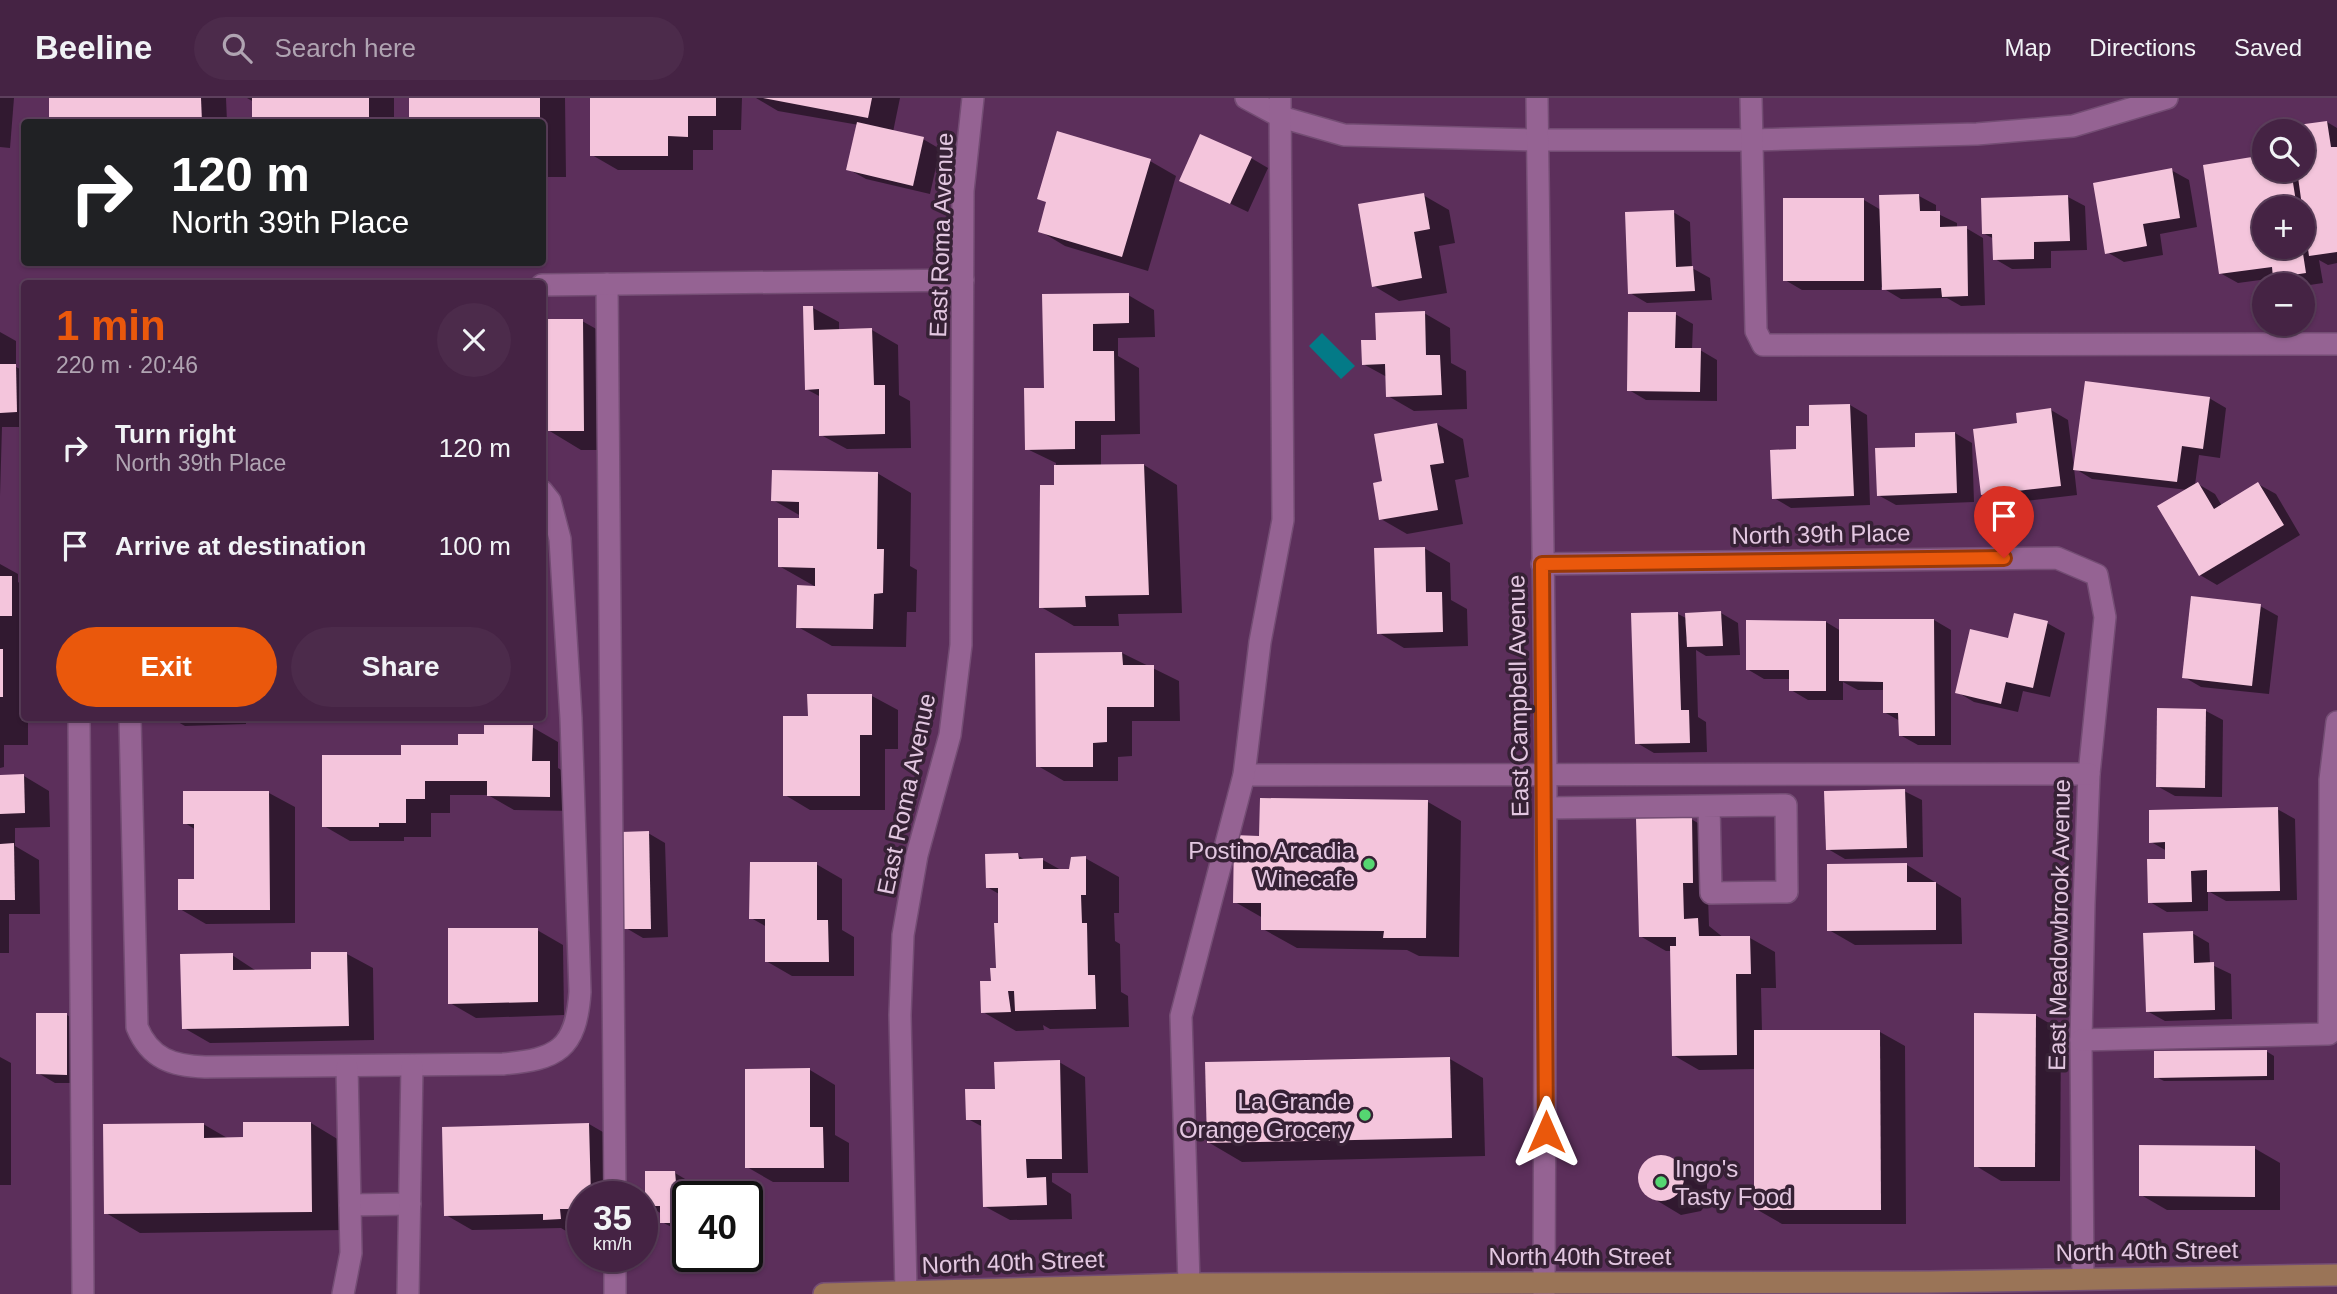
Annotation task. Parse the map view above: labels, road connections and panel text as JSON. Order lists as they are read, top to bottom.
{
  "streets": {
    "main road": ["North 40th Street"],
    "street": [
      "East Roma Avenue",
      "North 39th Place",
      "East Campbell Avenue",
      "East Meadowbrook Avenue"
    ]
  },
  "crossings": [
    ["East Roma Avenue", "North 40th Street"],
    ["North 39th Place", "East Campbell Avenue"],
    ["North 39th Place", "East Meadowbrook Avenue"],
    ["East Campbell Avenue", "North 40th Street"],
    ["East Meadowbrook Avenue", "North 40th Street"]
  ],
  "places": ["Postino Arcadia Winecafe", "La Grande Orange Grocery", "Ingo's Tasty Food"],
  "page": {
    "header": "Beeline",
    "search": "Search here",
    "nav": ["Map", "Directions", "Saved"],
    "map_buttons": ["+", "−"],
    "turn": ["120 m", "North 39th Place"],
    "heading": ["1 min", "220 m · 20:46"],
    "list": [
      {
        "name": "Turn right",
        "note": "North 39th Place",
        "value": "120 m"
      },
      {
        "name": "Arrive at destination",
        "value": "100 m"
      }
    ],
    "buttons": ["Exit", "Share"],
    "speed": "35 km/h",
    "limit": "40"
  }
}
